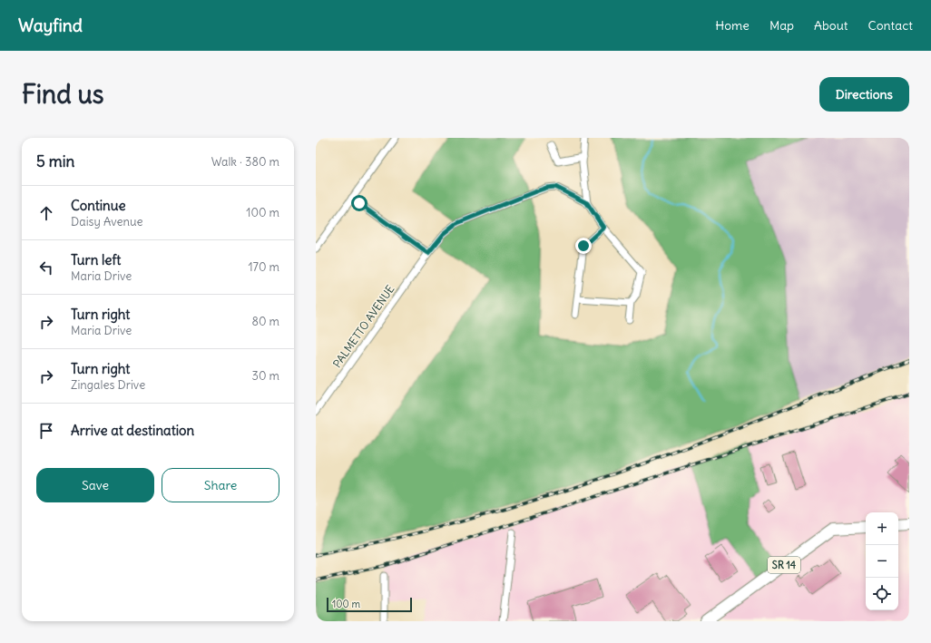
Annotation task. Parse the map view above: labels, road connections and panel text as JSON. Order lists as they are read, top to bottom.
{
  "streets": {
    "main road": ["SR 14"],
    "street": ["PALMETTO AVENUE"]
  },
  "scale_bar": "100 m",
  "page": {
    "header": "Wayfind",
    "nav": [
      "Home",
      "Map",
      "About",
      "Contact"
    ],
    "buttons": [
      "Directions",
      ["Save", "Share"]
    ],
    "title": "Find us",
    "heading": ["5 min", "Walk · 380 m"],
    "list": [
      ["Continue", "Daisy Avenue", "100 m"],
      ["Turn left", "Maria Drive", "170 m"],
      ["Turn right", "Maria Drive", "80 m"],
      ["Turn right", "Zingales Drive", "30 m"],
      "Arrive at destination"
    ],
    "map_buttons": ["+", "−"],
    "scale": "100 m"
  }
}
